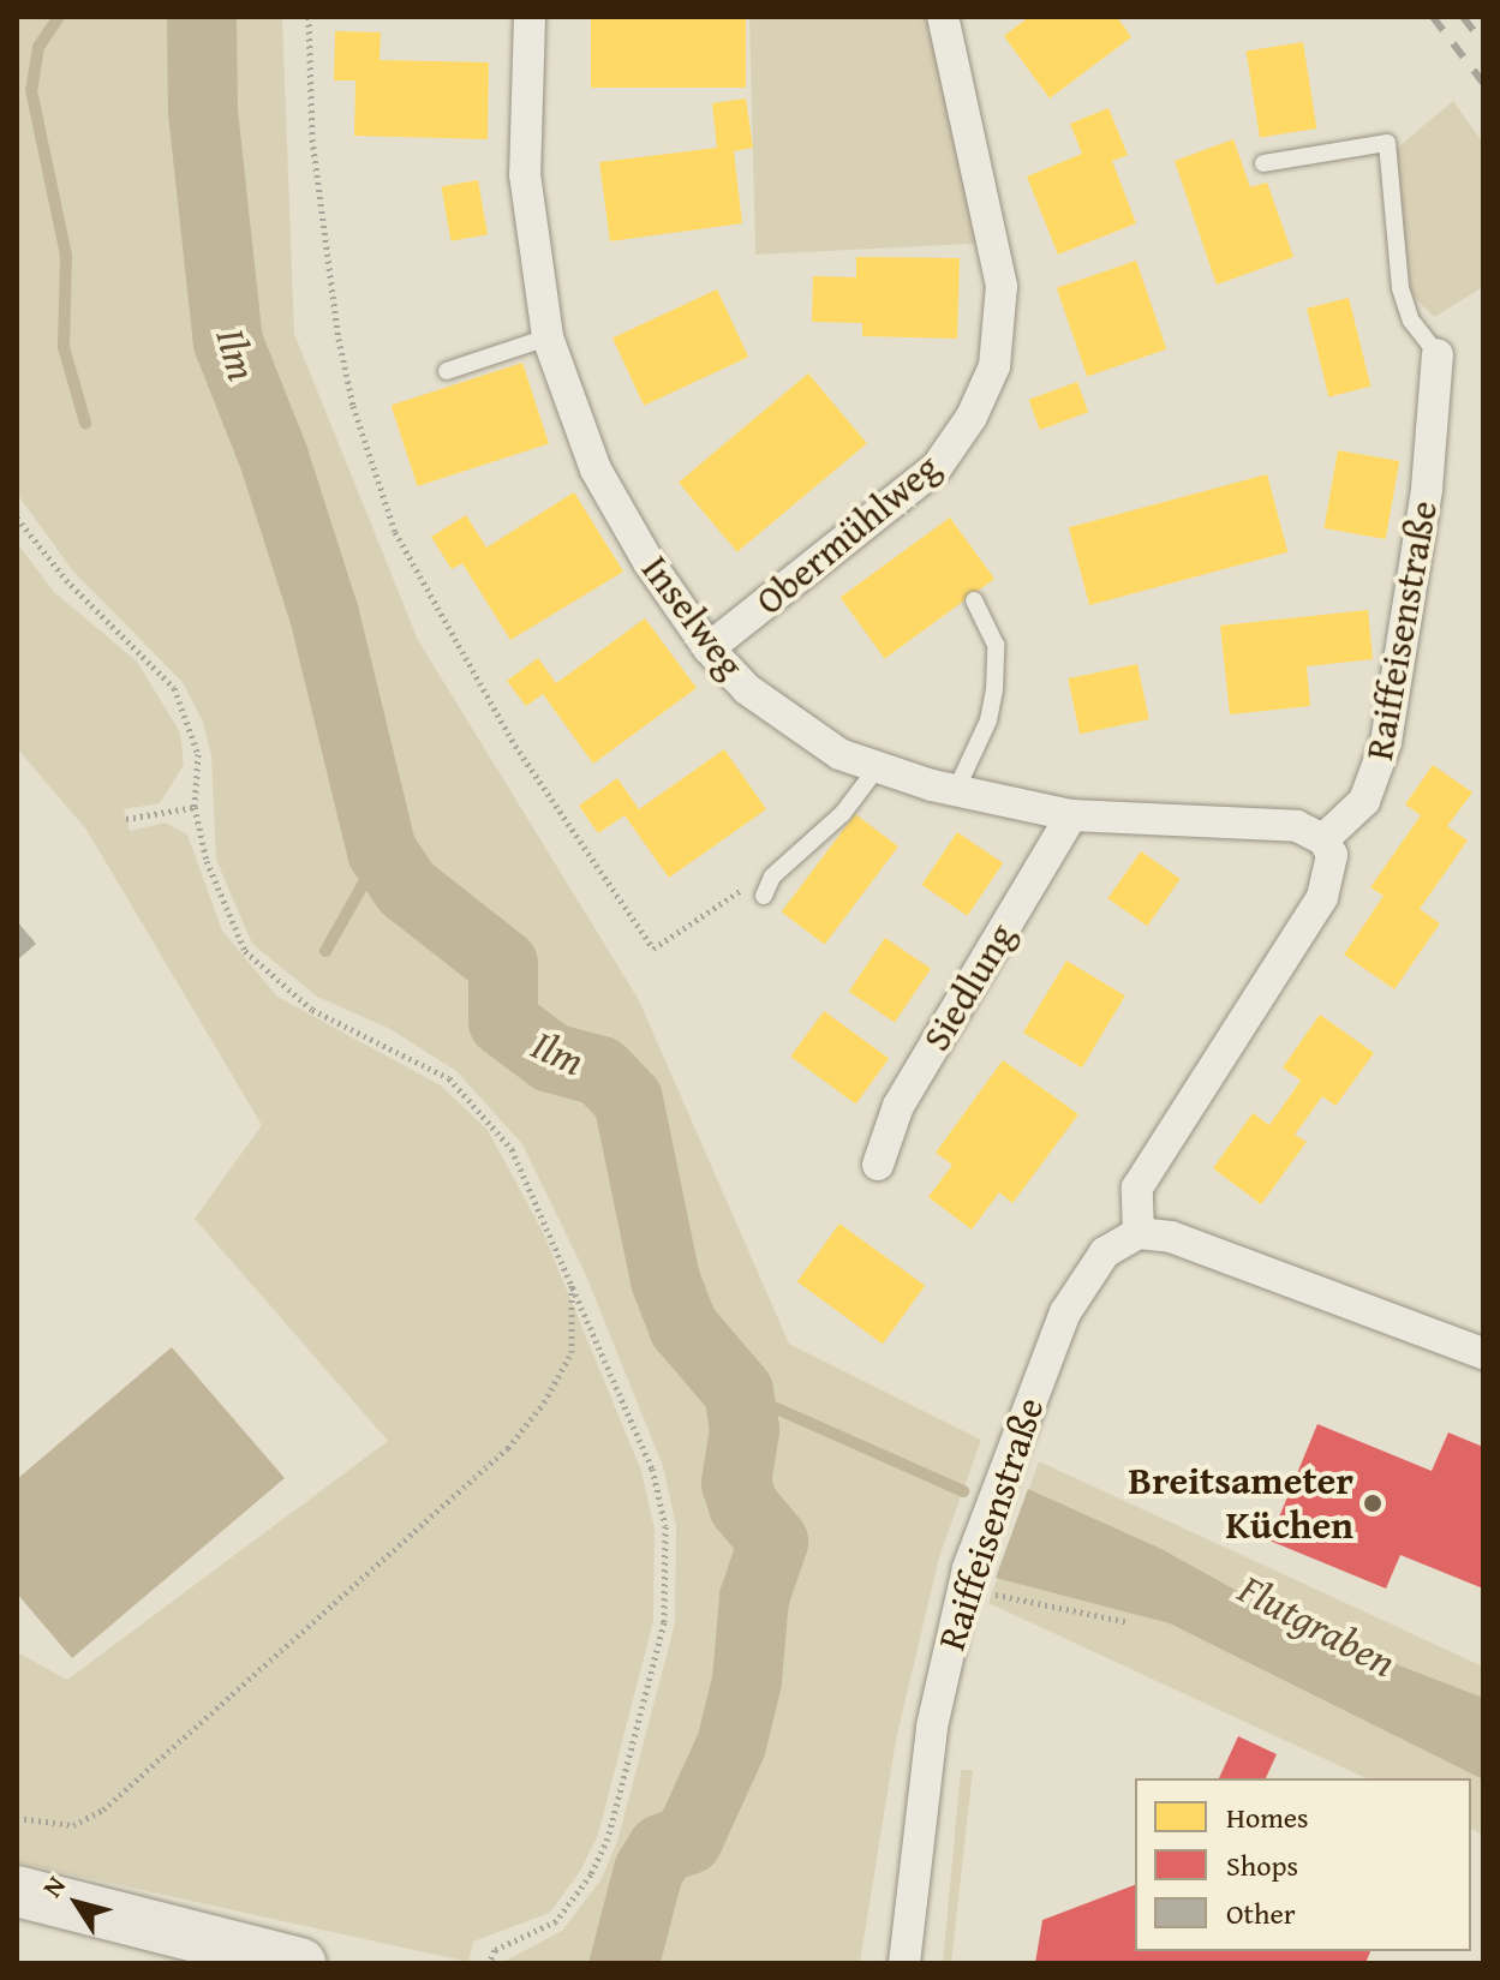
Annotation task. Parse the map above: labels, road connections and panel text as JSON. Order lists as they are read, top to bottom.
{
  "streets": {
    "street": [
      "Obermühlweg",
      "Inselweg",
      "Raiffeisenstraße",
      "Siedlung"
    ]
  },
  "crossings": [
    ["Obermühlweg", "Inselweg"],
    ["Inselweg", "Raiffeisenstraße"],
    ["Inselweg", "Siedlung"]
  ],
  "water": ["Ilm", "Flutgraben"],
  "places": ["Breitsameter Küchen"],
  "legend": ["Homes", "Shops", "Other"],
  "north": "top left"
}
